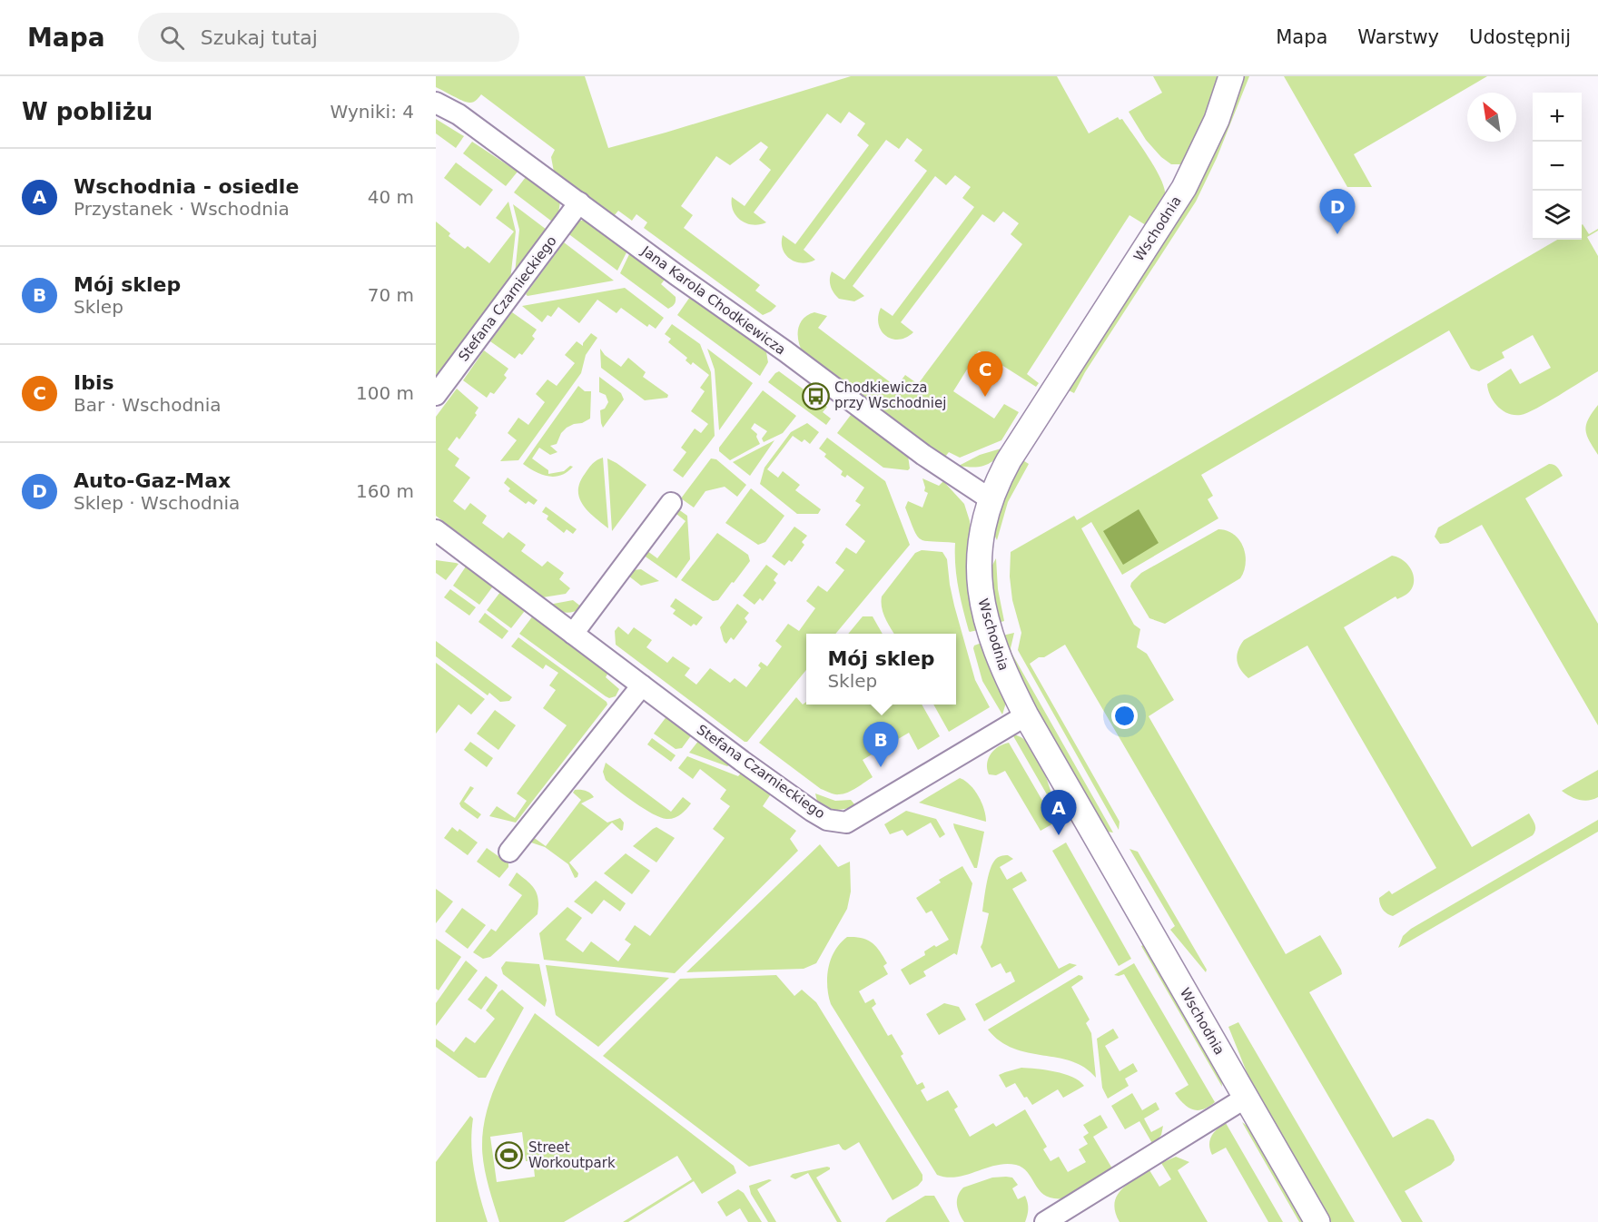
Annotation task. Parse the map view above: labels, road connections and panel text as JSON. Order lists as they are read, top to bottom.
{
  "streets": {
    "street": ["Wschodnia", "Stefana Czarnieckiego", "Jana Karola Chodkiewicza"]
  },
  "crossings": [
    ["Wschodnia", "Stefana Czarnieckiego"],
    ["Wschodnia", "Jana Karola Chodkiewicza"],
    ["Stefana Czarnieckiego", "Jana Karola Chodkiewicza"]
  ],
  "places": {
    "bus stop": ["Chodkiewicza przy Wschodniej"],
    "sports": ["Street Workoutpark"]
  },
  "north": "top left",
  "page": {
    "header": "Mapa",
    "search": "Szukaj tutaj",
    "nav": ["Mapa", "Warstwy", "Udostępnij"],
    "heading": ["W pobliżu", "Wyniki: 4"],
    "map_buttons": ["+", "−"],
    "list": [
      {
        "mark": "A",
        "name": "Wschodnia - osiedle",
        "note": "Przystanek · Wschodnia",
        "value": "40 m"
      },
      {
        "mark": "B",
        "name": "Mój sklep",
        "note": "Sklep",
        "value": "70 m"
      },
      {
        "mark": "C",
        "name": "Ibis",
        "note": "Bar · Wschodnia",
        "value": "100 m"
      },
      {
        "mark": "D",
        "name": "Auto-Gaz-Max",
        "note": "Sklep · Wschodnia",
        "value": "160 m"
      }
    ],
    "pins": [
      "D",
      "C",
      "B",
      "A"
    ],
    "popup": ["Mój sklep", "Sklep"]
  }
}
